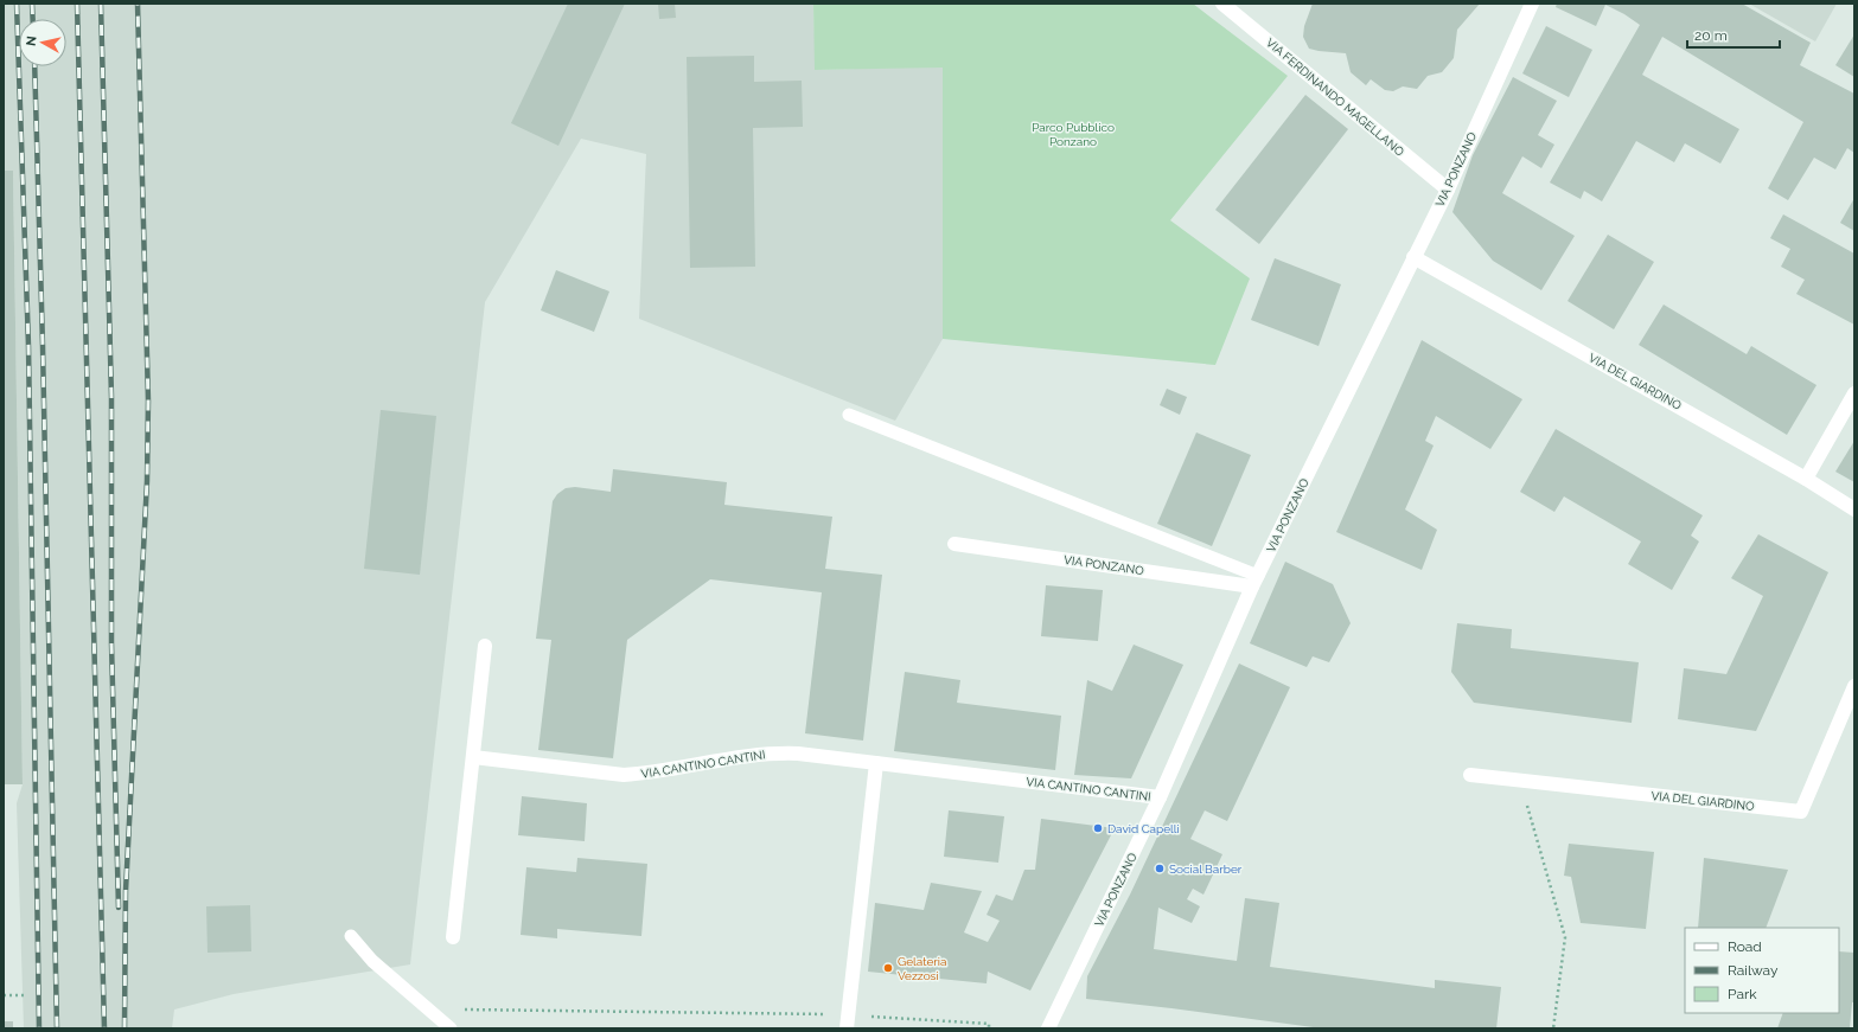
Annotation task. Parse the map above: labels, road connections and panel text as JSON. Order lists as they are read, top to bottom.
{
  "streets": {
    "street": [
      "VIA FERDINANDO MAGELLANO",
      "VIA PONZANO",
      "VIA DEL GIARDINO",
      "VIA CANTINO CANTINI"
    ]
  },
  "crossings": [
    ["VIA FERDINANDO MAGELLANO", "VIA PONZANO"],
    ["VIA PONZANO", "VIA DEL GIARDINO"],
    ["VIA PONZANO", "VIA CANTINO CANTINI"]
  ],
  "parks": ["Parco Pubblico Ponzano"],
  "places": ["David Capelli", "Social Barber", "Gelateria Vezzosi"],
  "legend": ["Road", "Railway", "Park"],
  "scale_bar": "20 m",
  "north": "left"
}
